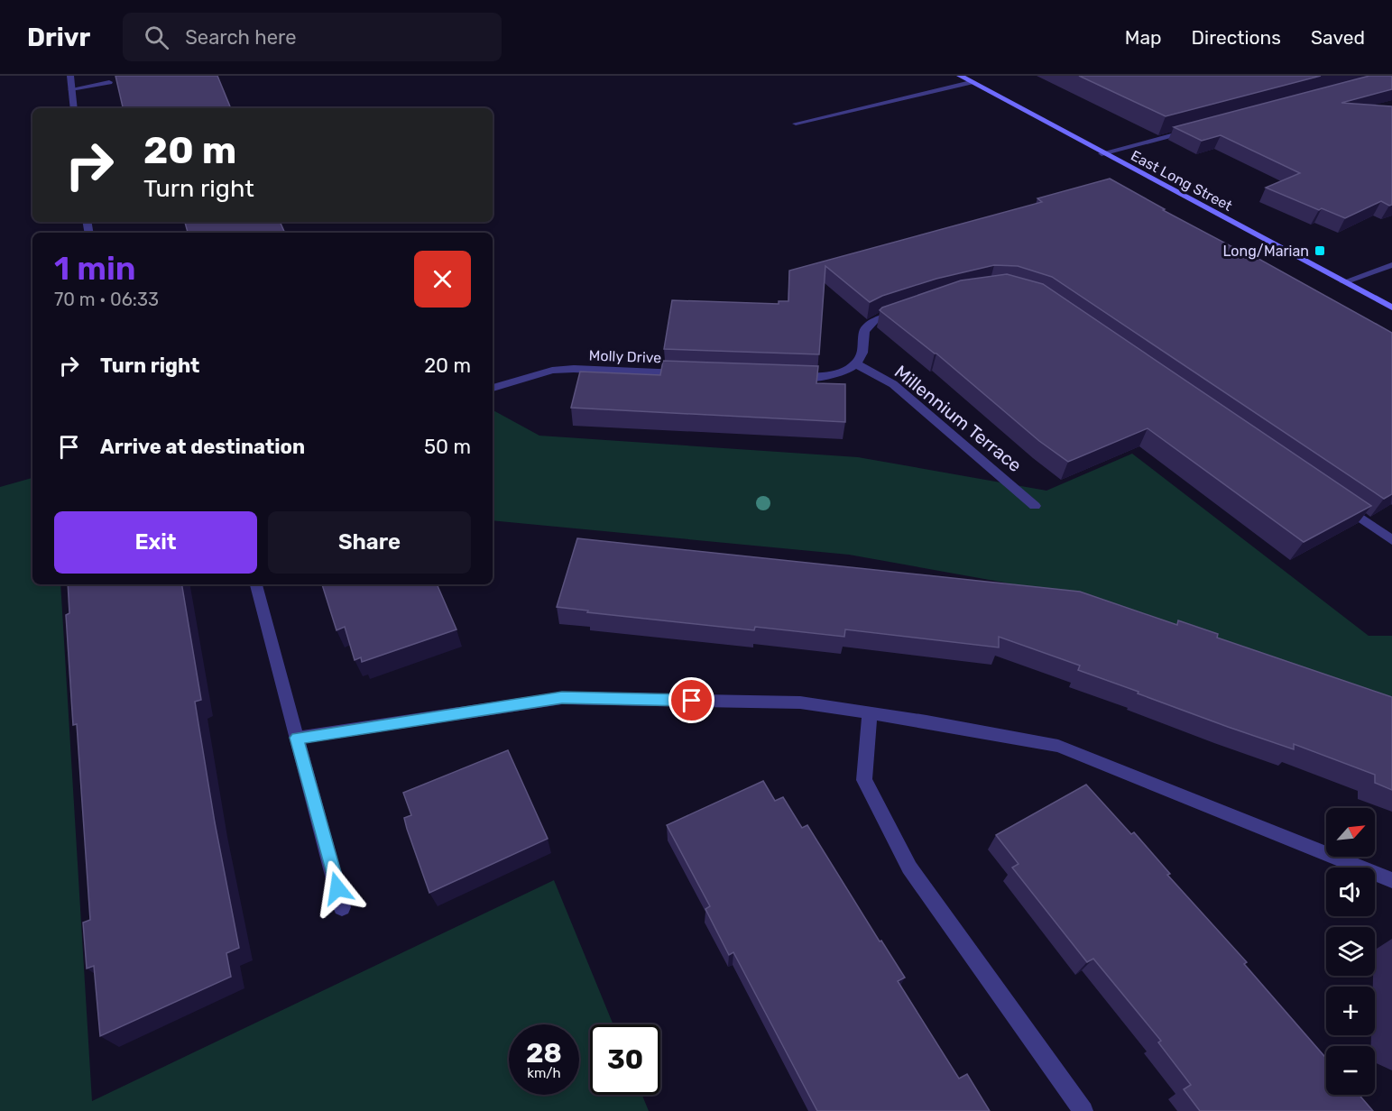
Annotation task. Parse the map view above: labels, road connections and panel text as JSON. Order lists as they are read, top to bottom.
{
  "streets": {
    "street": ["East Long Street", "Molly Drive", "Millennium Terrace"]
  },
  "places": {
    "transit": ["Long/Marian"]
  },
  "north": "top right",
  "page": {
    "header": "Drivr",
    "search": "Search here",
    "nav": ["Map", "Directions", "Saved"],
    "turn": ["20 m", "Turn right"],
    "heading": ["1 min", "70 m · 06:33"],
    "list": [
      {
        "name": "Turn right",
        "value": "20 m"
      },
      {
        "name": "Arrive at destination",
        "value": "50 m"
      }
    ],
    "buttons": ["Exit", "Share"],
    "map_buttons": ["+", "−"],
    "speed": "28 km/h",
    "limit": "30"
  }
}
